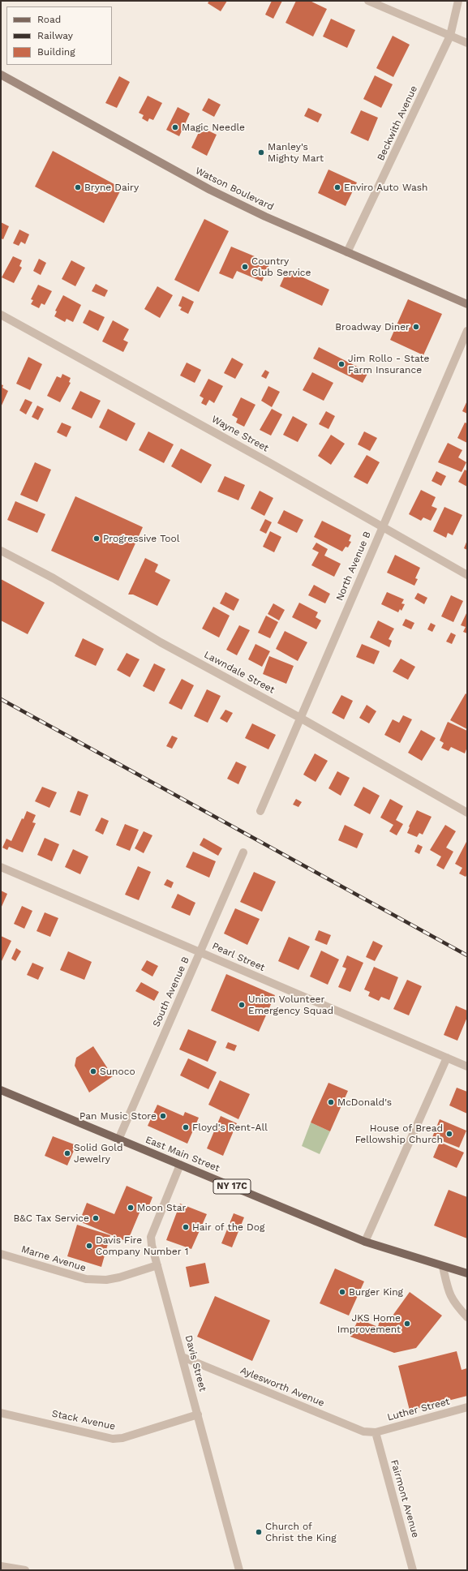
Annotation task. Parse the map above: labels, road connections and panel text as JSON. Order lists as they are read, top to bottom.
{
  "streets": {
    "main road": ["East Main Street", "NY 17C"],
    "street": [
      "Beckwith Avenue",
      "Watson Boulevard",
      "Wayne Street",
      "North Avenue B",
      "Lawndale Street",
      "Pearl Street",
      "South Avenue B",
      "Marne Avenue",
      "Davis Street",
      "Aylesworth Avenue",
      "Luther Street",
      "Stack Avenue",
      "Fairmont Avenue"
    ]
  },
  "crossings": [
    ["Beckwith Avenue", "Watson Boulevard"],
    ["Wayne Street", "North Avenue B"],
    ["North Avenue B", "Lawndale Street"],
    ["Pearl Street", "South Avenue B"],
    ["South Avenue B", "East Main Street"],
    ["East Main Street", "Davis Street"],
    ["Marne Avenue", "Davis Street"],
    ["Davis Street", "Aylesworth Avenue"],
    ["Davis Street", "Stack Avenue"],
    ["Aylesworth Avenue", "Luther Street"],
    ["Aylesworth Avenue", "Fairmont Avenue"],
    ["Luther Street", "Fairmont Avenue"]
  ],
  "places": [
    "Magic Needle",
    "Manley's Mighty Mart",
    "Bryne Dairy",
    "Enviro Auto Wash",
    "Country Club Service",
    "Broadway Diner",
    "Jim Rollo - State Farm Insurance",
    "Progressive Tool",
    "Union Volunteer Emergency Squad",
    "Sunoco",
    "McDonald's",
    "Pan Music Store",
    "Floyd's Rent-All",
    "House of Bread Fellowship Church",
    "Solid Gold Jewelry",
    "Moon Star",
    "B&C Tax Service",
    "Hair of the Dog",
    "Davis Fire Company Number 1",
    "Burger King",
    "JKS Home Improvement",
    "Church of Christ the King"
  ],
  "legend": ["Road", "Railway", "Building"]
}
